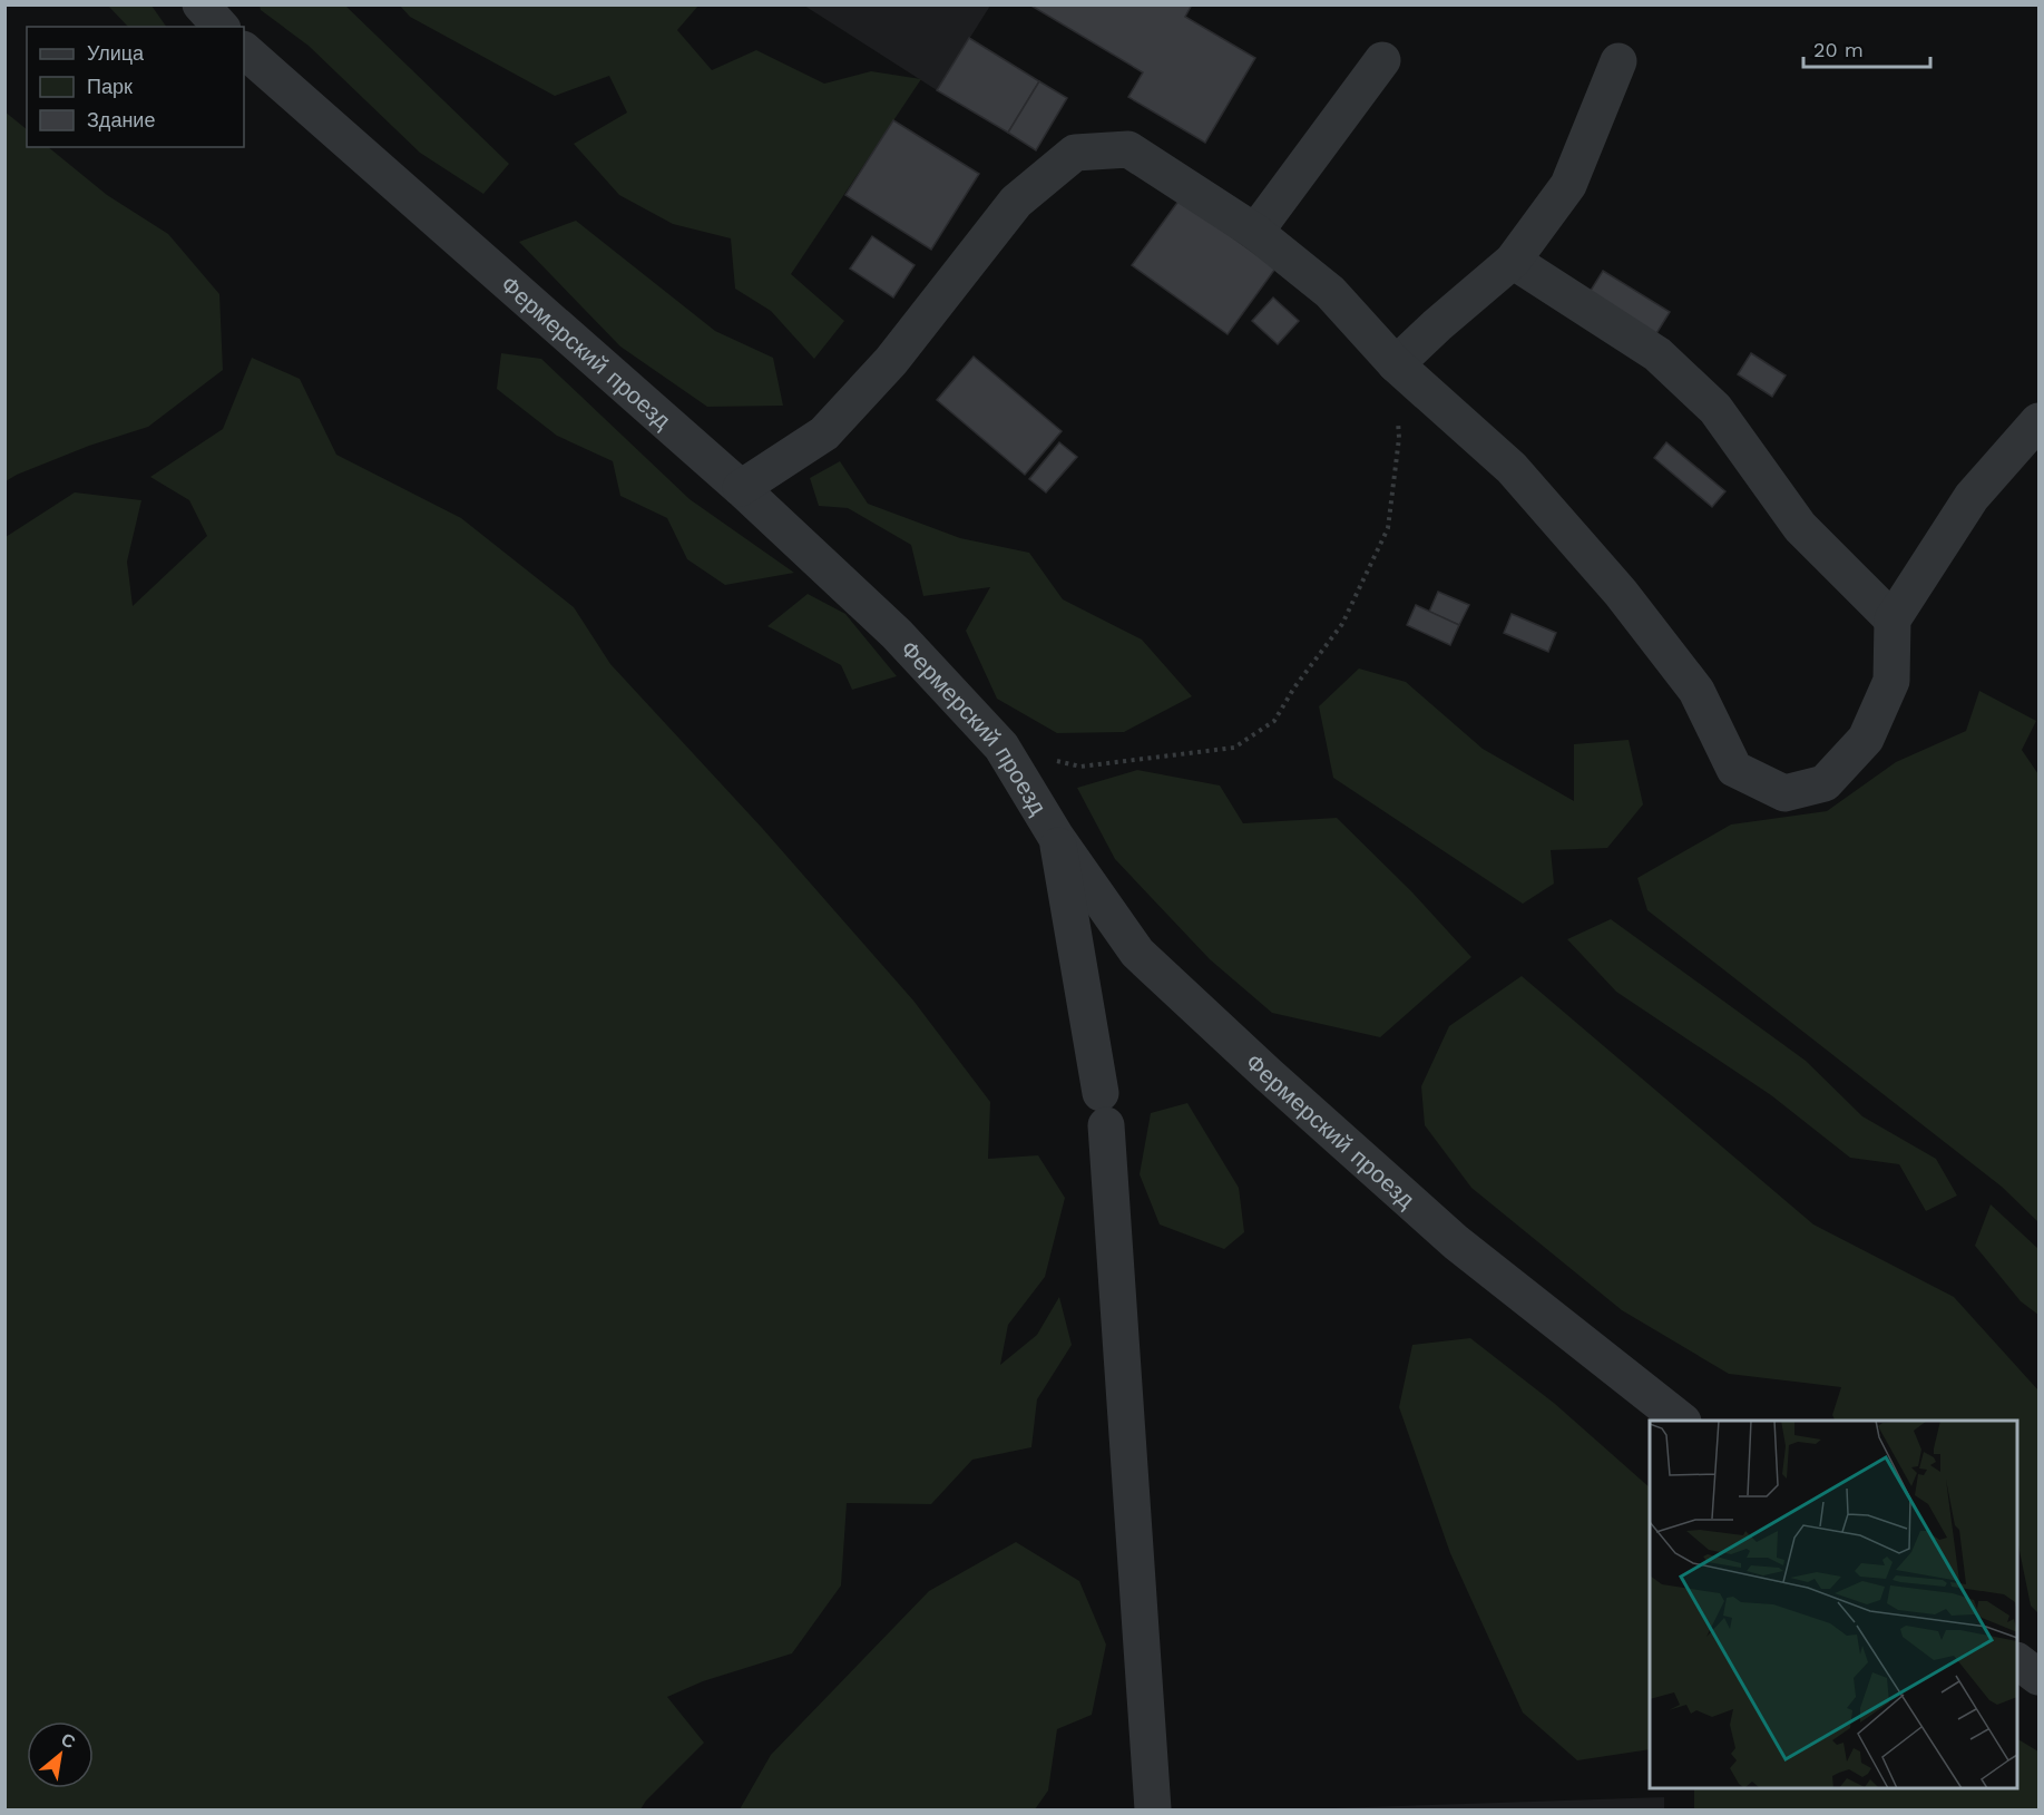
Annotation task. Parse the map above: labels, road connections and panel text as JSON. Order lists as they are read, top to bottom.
{
  "streets": {
    "street": ["Фермерский проезд"]
  },
  "legend": ["Улица", "Парк", "Здание"],
  "scale_bar": "20 m",
  "north": "top right"
}
